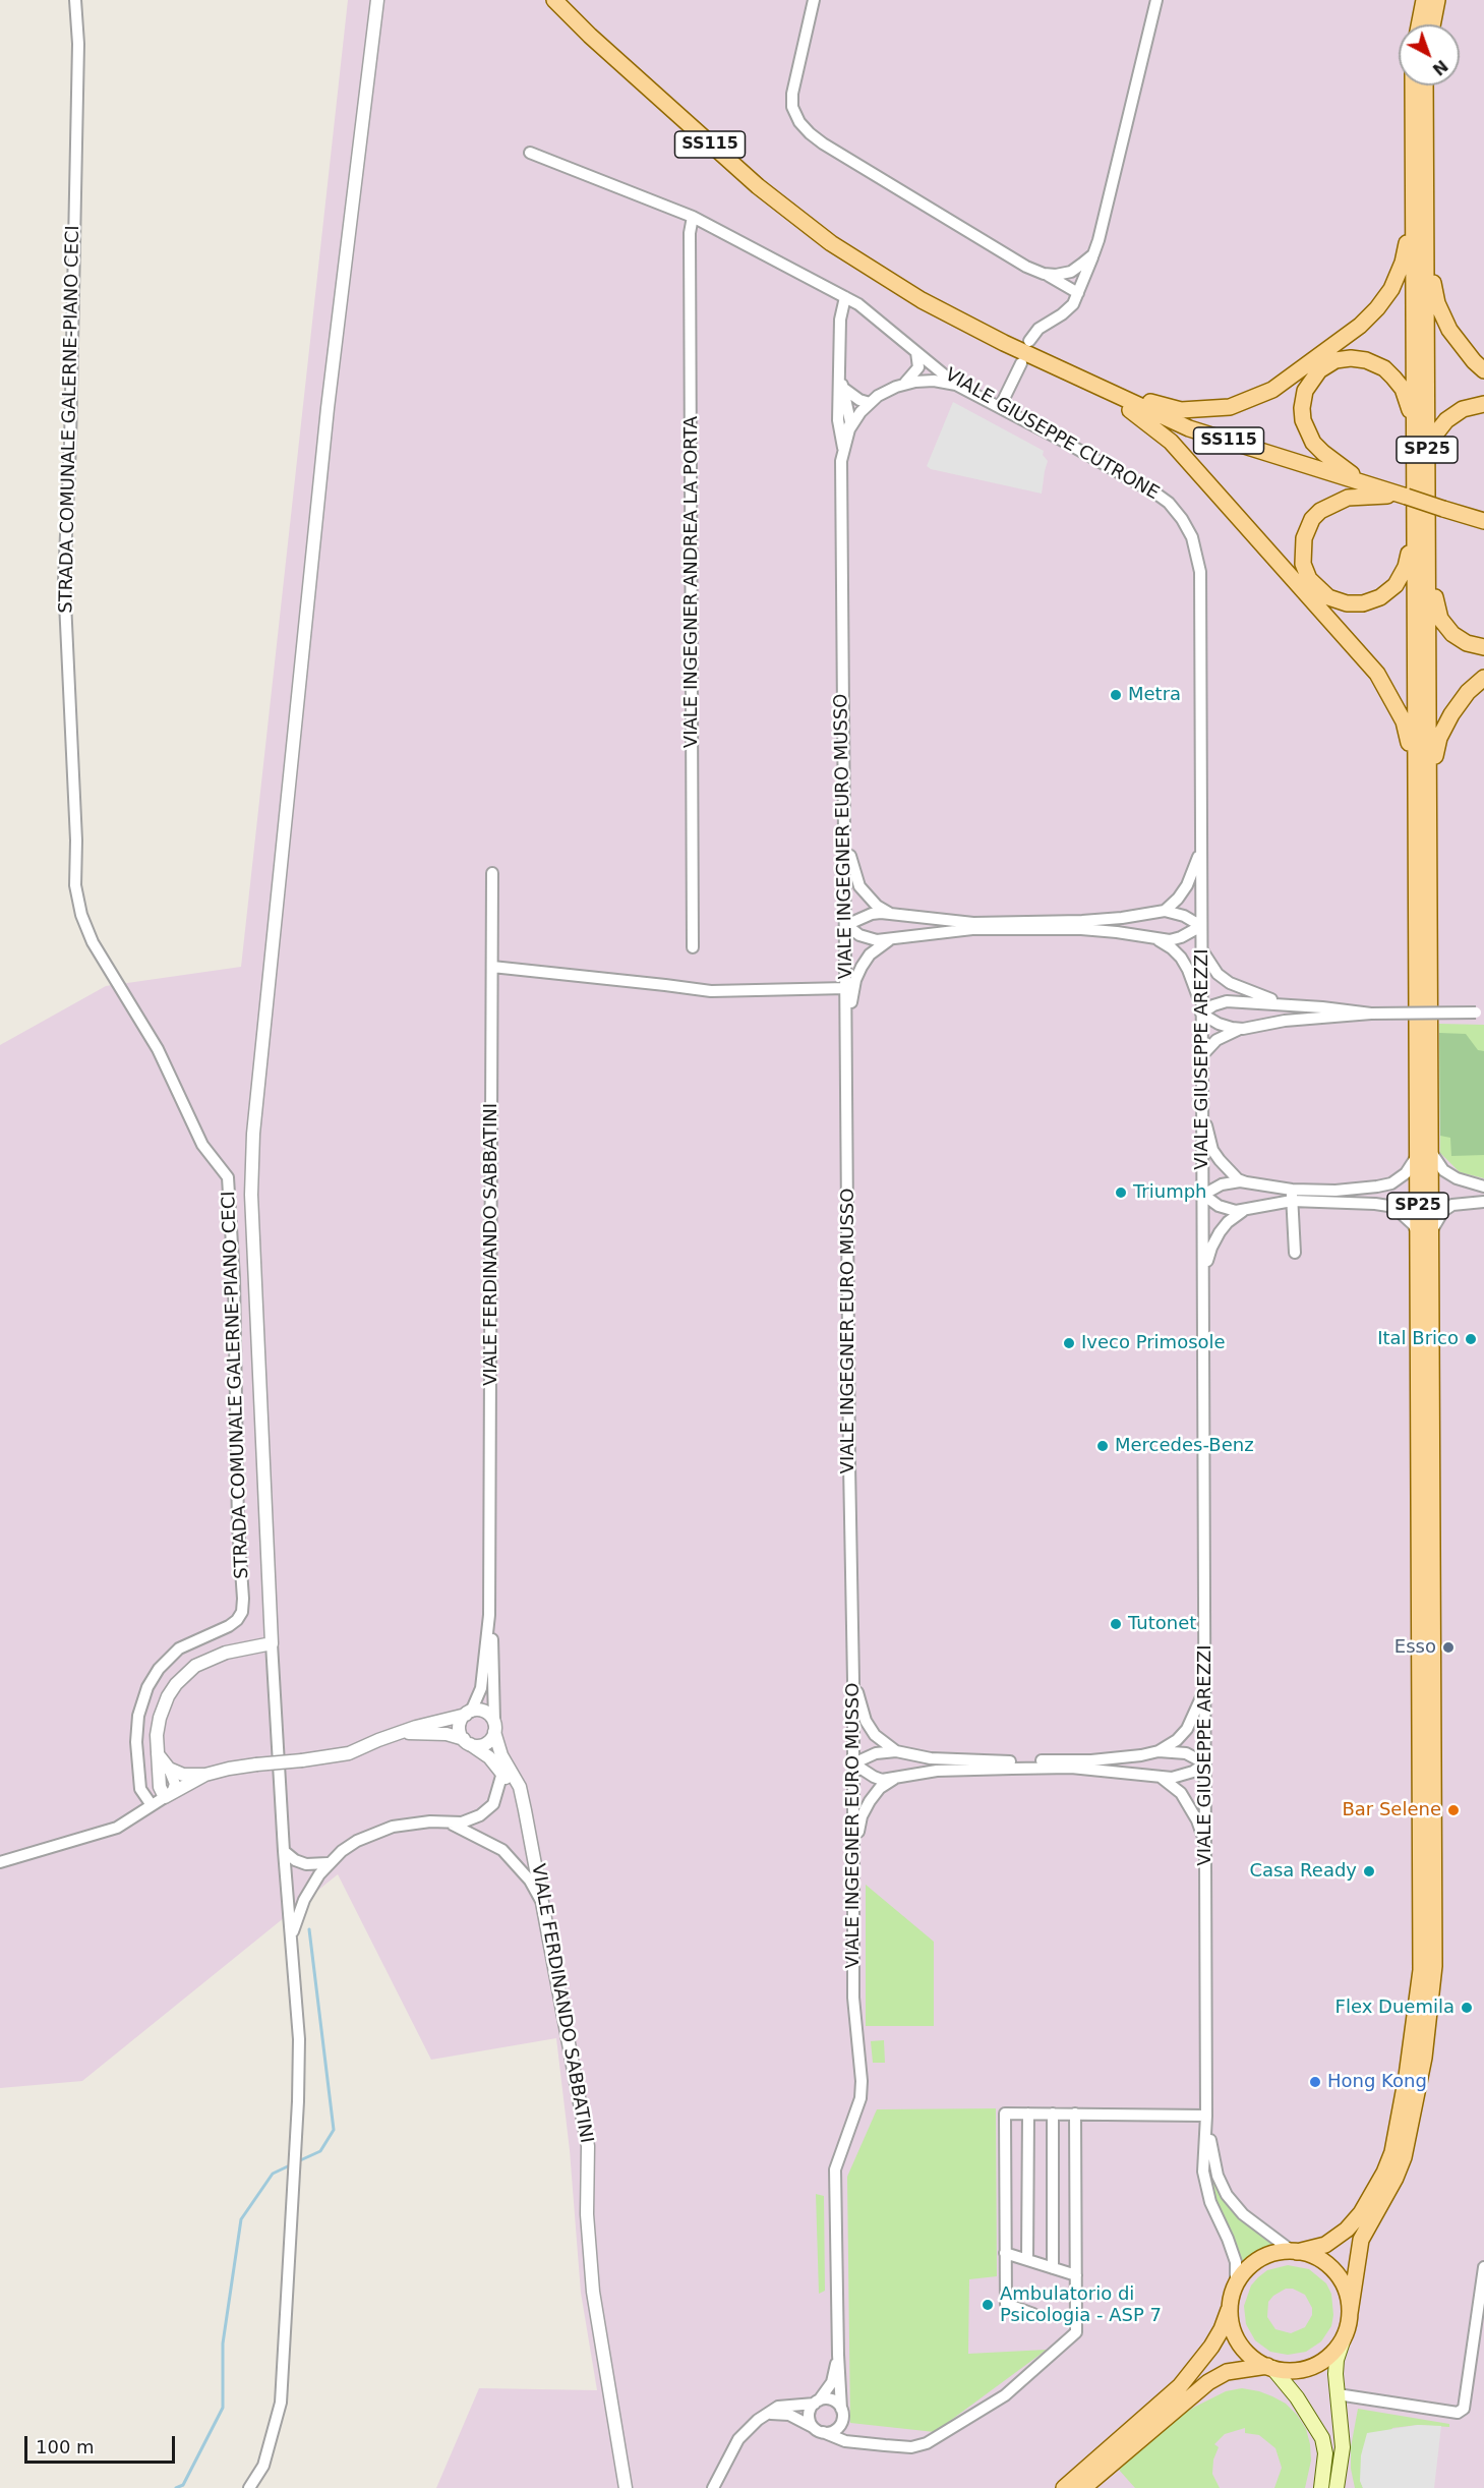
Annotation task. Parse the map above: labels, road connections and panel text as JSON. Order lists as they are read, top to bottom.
{
  "streets": {
    "main road": ["SS115", "SP25"],
    "street": [
      "STRADA COMUNALE GALERNE-PIANO CECI",
      "VIALE GIUSEPPE CUTRONE",
      "VIALE INGEGNER ANDREA LA PORTA",
      "VIALE INGEGNER EURO MUSSO",
      "VIALE GIUSEPPE AREZZI",
      "VIALE FERDINANDO SABBATINI"
    ]
  },
  "crossings": [
    ["VIALE GIUSEPPE CUTRONE", "VIALE INGEGNER ANDREA LA PORTA"],
    ["VIALE GIUSEPPE CUTRONE", "VIALE INGEGNER EURO MUSSO"],
    ["VIALE GIUSEPPE CUTRONE", "VIALE GIUSEPPE AREZZI"]
  ],
  "places": [
    "Metra",
    "Triumph",
    "Ital Brico",
    "Iveco Primosole",
    "Mercedes-Benz",
    "Tutonet",
    "Esso",
    "Bar Selene",
    "Casa Ready",
    "Flex Duemila",
    "Hong Kong",
    "Ambulatorio di Psicologia - ASP 7"
  ],
  "scale_bar": "100 m",
  "north": "bottom right"
}
